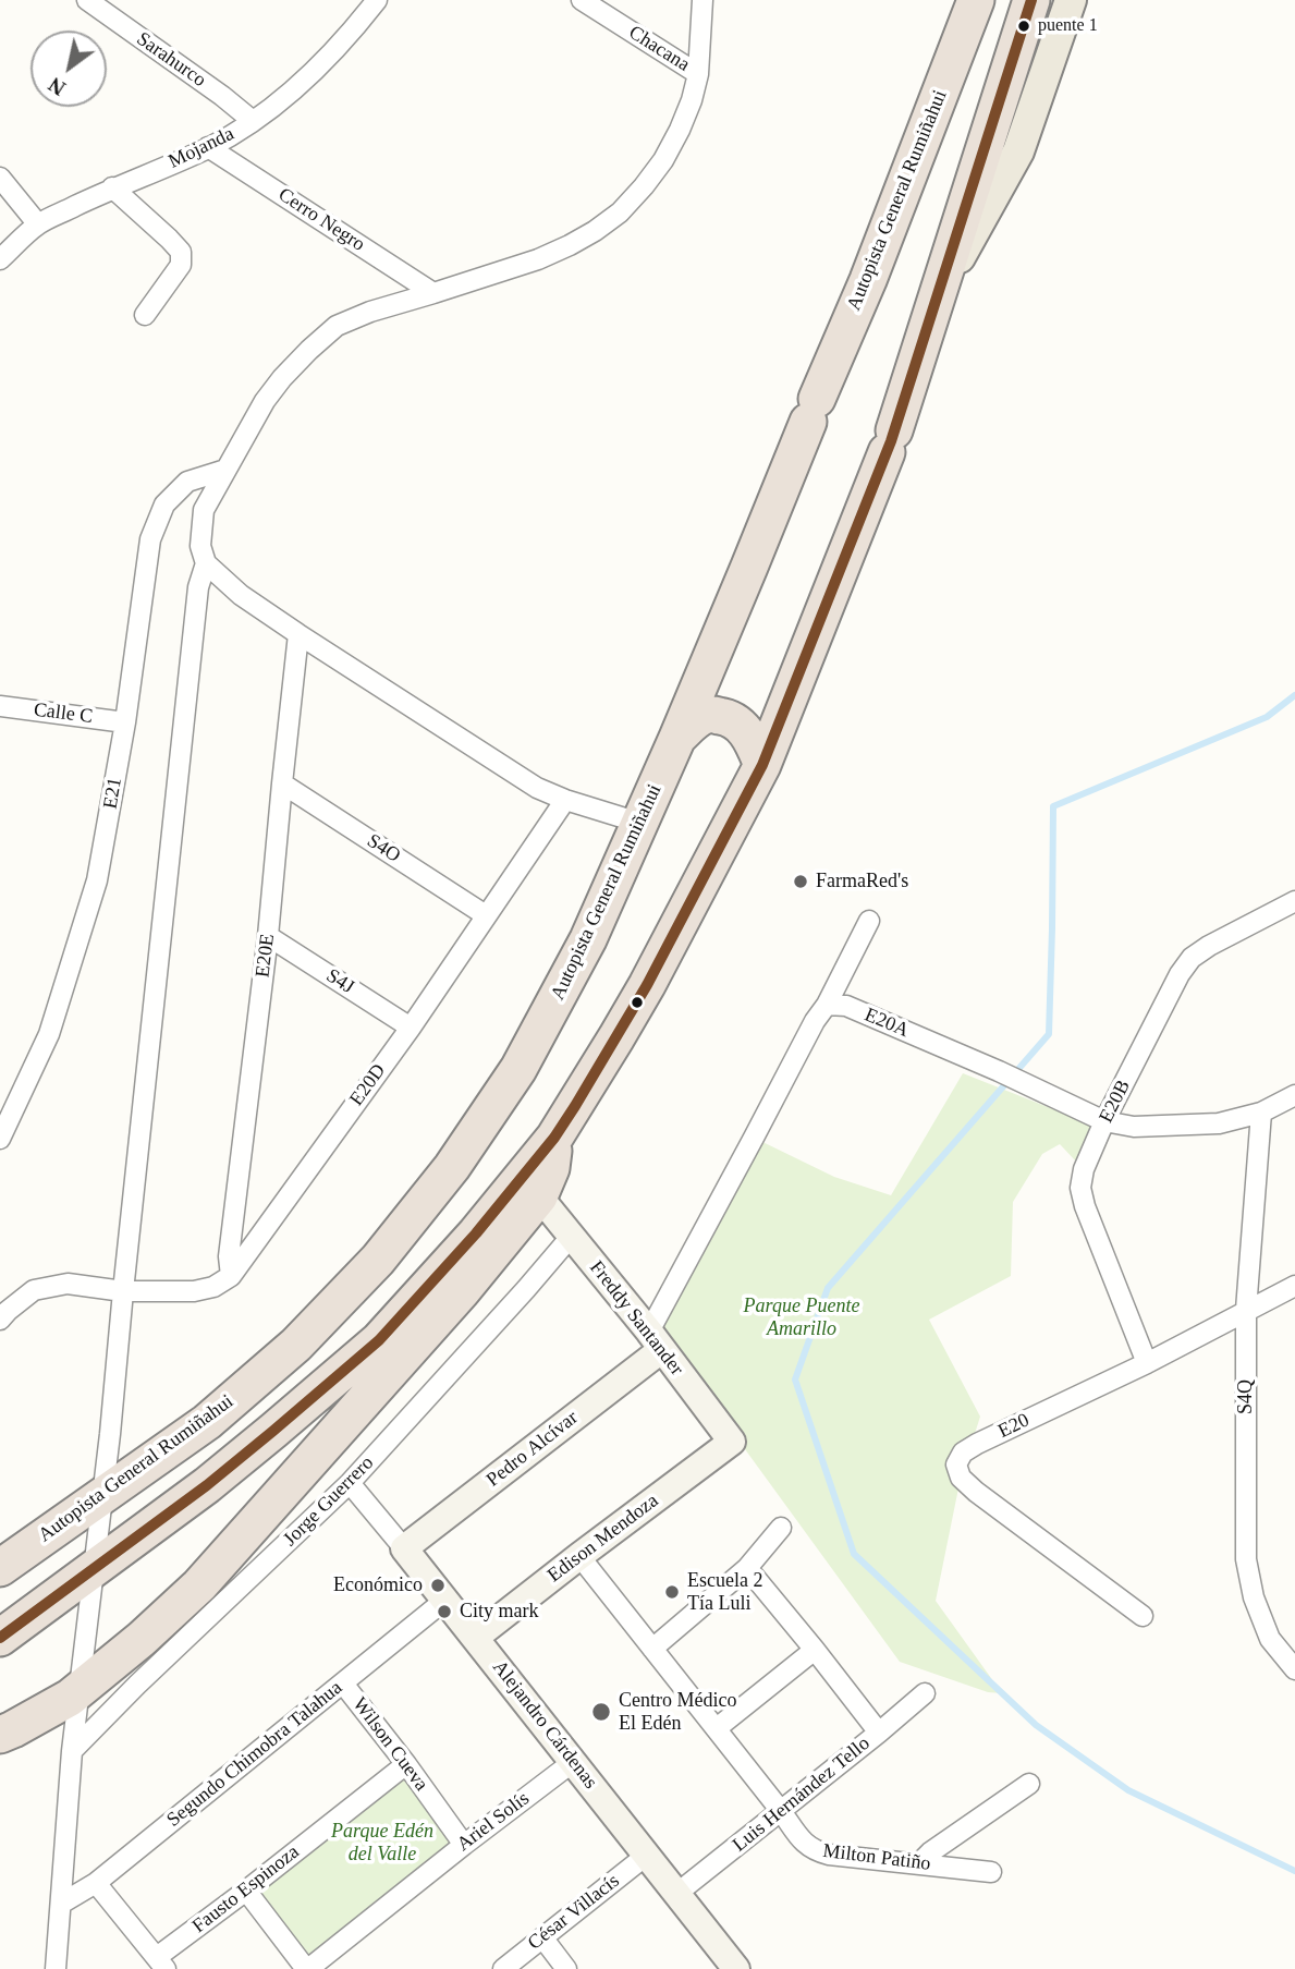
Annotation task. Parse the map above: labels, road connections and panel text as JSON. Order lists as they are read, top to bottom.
{
  "streets": {
    "highway": ["Autopista General Rumiñahui"],
    "street": [
      "Chacana",
      "Sarahurco",
      "Mojanda",
      "Cerro Negro",
      "Calle C",
      "E21",
      "S4O",
      "E20E",
      "S4J",
      "E20A",
      "E20D",
      "E20B",
      "Freddy Santander",
      "S4Q",
      "E20",
      "Pedro Alcívar",
      "Jorge Guerrero",
      "Edison Mendoza",
      "Alejandro Cárdenas",
      "Wilson Cueva",
      "Segundo Chimobra Talahua",
      "Luis Hernández Tello",
      "Ariel Solís",
      "Milton Patiño",
      "Fausto Espinoza",
      "César Villacís"
    ]
  },
  "crossings": [
    ["Sarahurco", "Mojanda"],
    ["Mojanda", "Cerro Negro"],
    ["Calle C", "E21"],
    ["S4O", "E20E"],
    ["S4O", "E20D"],
    ["E20E", "S4J"],
    ["E20E", "E20D"],
    ["S4J", "E20D"],
    ["E20A", "E20B"],
    ["E20A", "S4Q"],
    ["E20B", "E20"],
    ["Freddy Santander", "Pedro Alcívar"],
    ["Freddy Santander", "Jorge Guerrero"],
    ["Freddy Santander", "Edison Mendoza"],
    ["S4Q", "E20"],
    ["Pedro Alcívar", "Alejandro Cárdenas"],
    ["Jorge Guerrero", "Alejandro Cárdenas"],
    ["Edison Mendoza", "Alejandro Cárdenas"],
    ["Edison Mendoza", "Milton Patiño"],
    ["Alejandro Cárdenas", "Segundo Chimobra Talahua"],
    ["Alejandro Cárdenas", "Luis Hernández Tello"],
    ["Alejandro Cárdenas", "Ariel Solís"],
    ["Alejandro Cárdenas", "César Villacís"],
    ["Wilson Cueva", "Segundo Chimobra Talahua"],
    ["Wilson Cueva", "Ariel Solís"],
    ["Wilson Cueva", "Fausto Espinoza"],
    ["Luis Hernández Tello", "Milton Patiño"]
  ],
  "parks": ["Parque Puente Amarillo", "Parque Edén del Valle"],
  "places": [
    "puente 1",
    "FarmaRed's",
    "Económico",
    "Escuela 2 Tía Luli",
    "City mark",
    "Centro Médico El Edén"
  ],
  "north": "bottom left"
}
